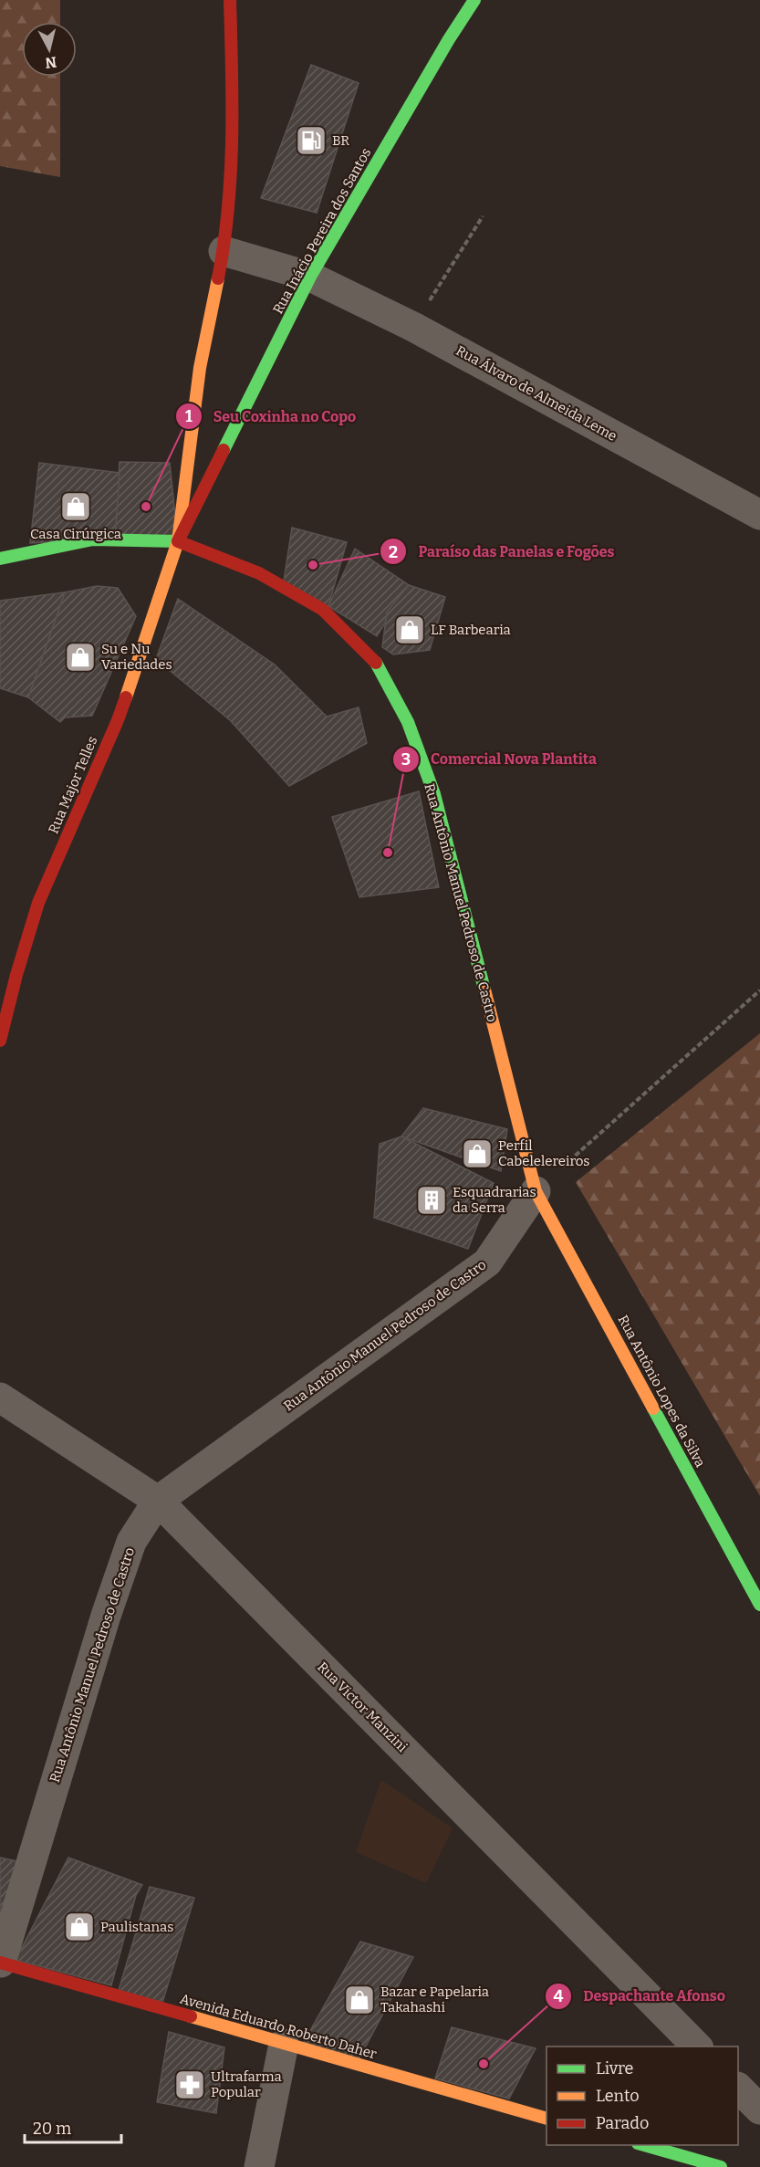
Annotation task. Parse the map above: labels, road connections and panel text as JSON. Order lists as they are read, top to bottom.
{
  "streets": {
    "main road": [
      "Rua Inácio Pereira dos Santos",
      "Rua Major Telles",
      "Rua Antônio Manuel Pedroso de Castro",
      "Rua Antônio Lopes da Silva",
      "Avenida Eduardo Roberto Daher"
    ],
    "street": ["Rua Álvaro de Almeida Leme", "Rua Victor Manzini"]
  },
  "crossings": [
    ["Rua Inácio Pereira dos Santos", "Rua Álvaro de Almeida Leme"],
    ["Rua Inácio Pereira dos Santos", "Rua Major Telles"],
    ["Rua Inácio Pereira dos Santos", "Rua Antônio Manuel Pedroso de Castro"],
    ["Rua Major Telles", "Rua Antônio Manuel Pedroso de Castro"],
    ["Rua Antônio Manuel Pedroso de Castro", "Rua Antônio Lopes da Silva"],
    ["Rua Antônio Manuel Pedroso de Castro", "Rua Victor Manzini"],
    ["Rua Antônio Manuel Pedroso de Castro", "Avenida Eduardo Roberto Daher"]
  ],
  "places": {
    "fuel station": ["BR"],
    "shop": [
      "Casa Cirúrgica",
      "LF Barbearia",
      "Su e Nu Variedades",
      "Perfil Cabelelereiros",
      "Paulistanas",
      "Bazar e Papelaria Takahashi"
    ],
    "other": [
      "Seu Coxinha no Copo",
      "Paraíso das Panelas e Fogões",
      "Comercial Nova Plantita",
      "Despachante Afonso"
    ],
    "building": ["Esquadrarias da Serra"],
    "pharmacy": ["Ultrafarma Popular"]
  },
  "legend": ["Livre", "Lento", "Parado"],
  "scale_bar": "20 m",
  "north": "bottom"
}
